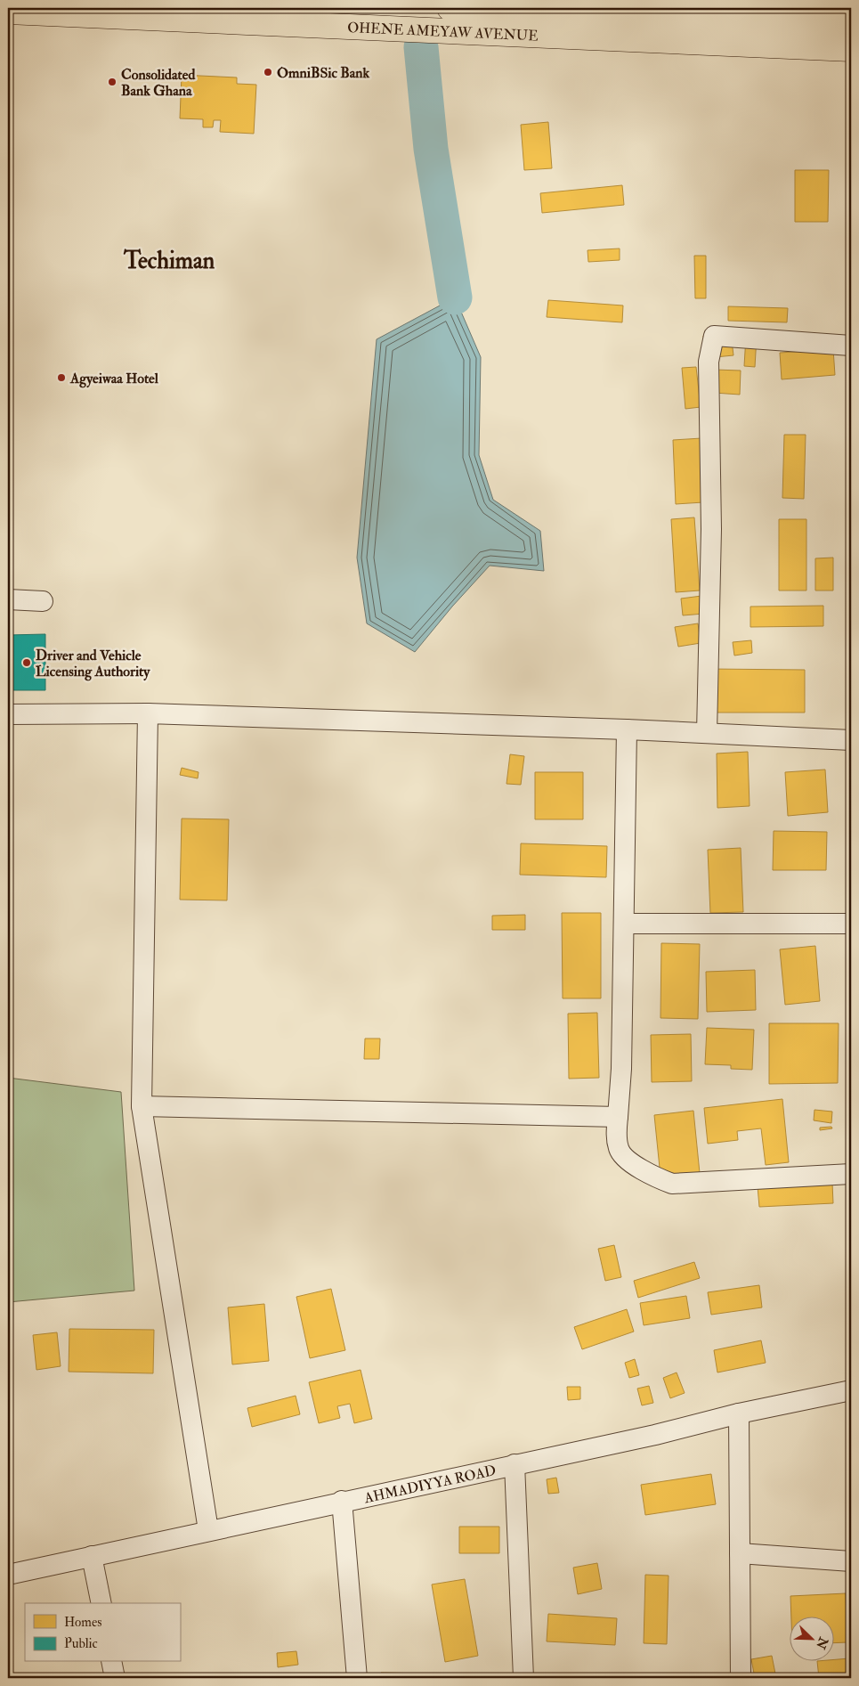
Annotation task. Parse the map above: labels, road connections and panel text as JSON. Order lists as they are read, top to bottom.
{
  "streets": {
    "highway": ["OHENE AMEYAW AVENUE"],
    "street": ["AHMADIYYA ROAD"]
  },
  "districts": ["Techiman"],
  "places": [
    "OmniBSic Bank",
    "Consolidated Bank Ghana",
    "Agyeiwaa Hotel",
    "Driver and Vehicle Licensing Authority"
  ],
  "legend": ["Homes", "Public"],
  "north": "bottom right"
}
